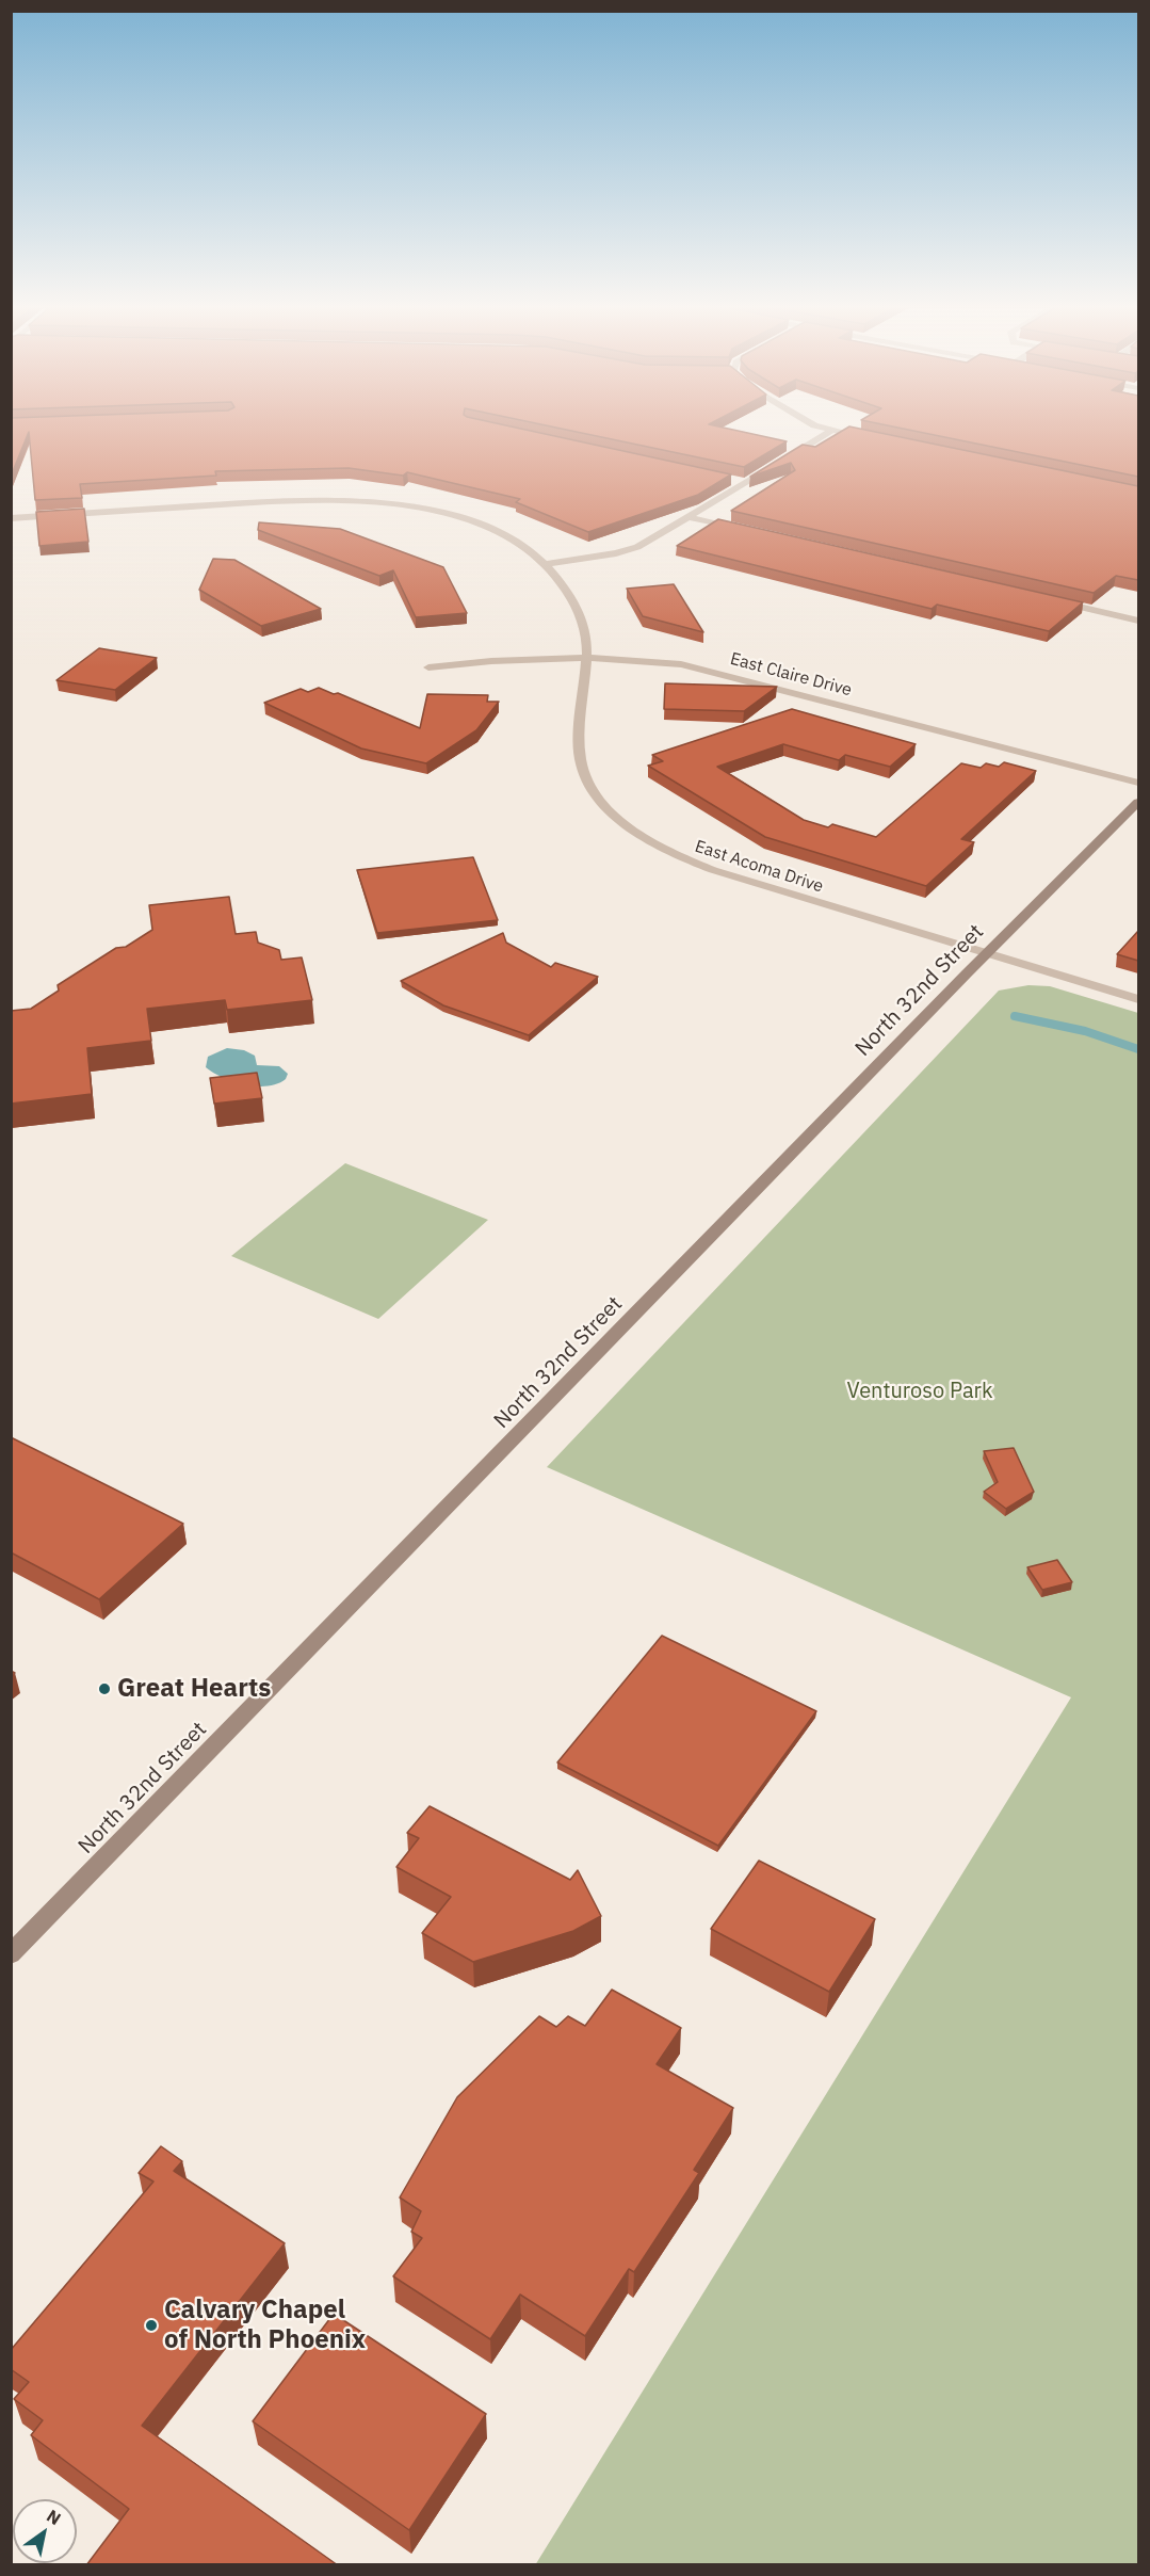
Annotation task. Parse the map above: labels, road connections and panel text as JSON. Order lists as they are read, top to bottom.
{
  "streets": {
    "main road": ["North 32nd Street"],
    "street": ["East Claire Drive", "East Acoma Drive"]
  },
  "crossings": [
    ["East Claire Drive", "East Acoma Drive"],
    ["East Acoma Drive", "North 32nd Street"]
  ],
  "parks": ["Venturoso Park"],
  "places": ["Great Hearts", "Calvary Chapel of North Phoenix"],
  "north": "top right"
}
